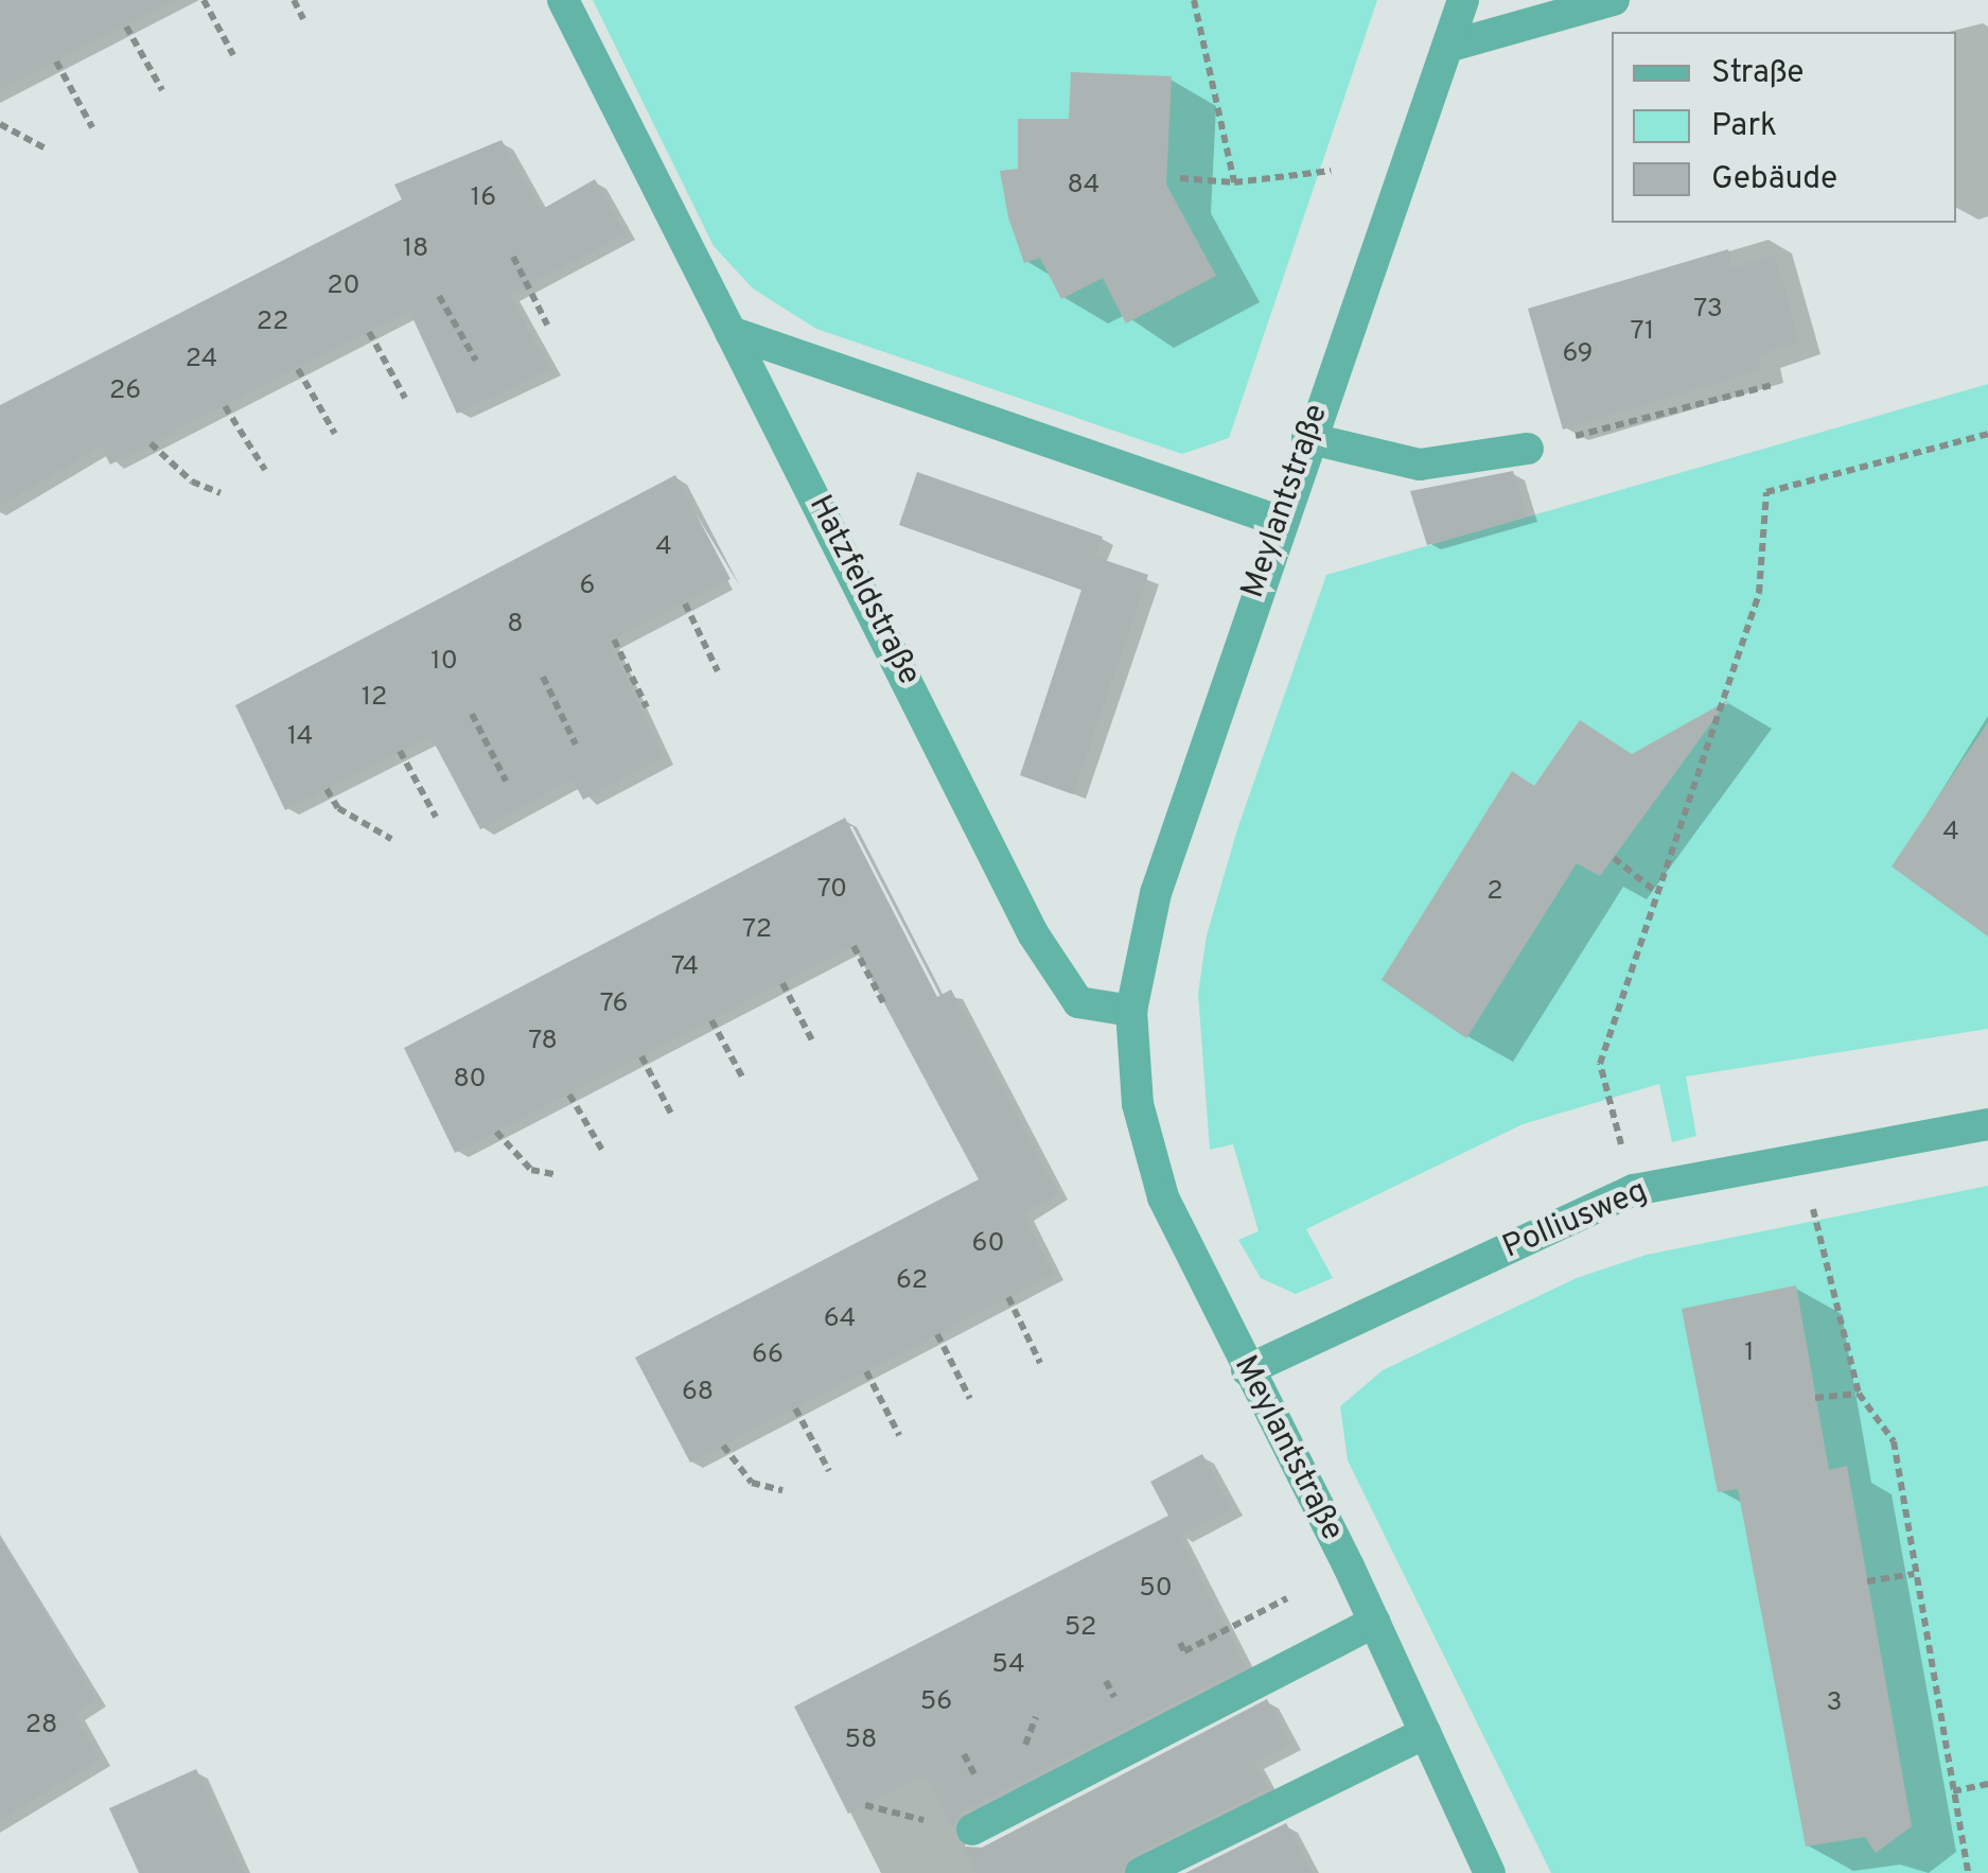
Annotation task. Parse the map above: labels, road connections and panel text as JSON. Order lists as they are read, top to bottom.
{
  "streets": {
    "street": ["Meylantstraße", "Hatzfeldstraße", "Polliusweg"]
  },
  "crossings": [
    ["Meylantstraße", "Hatzfeldstraße"],
    ["Meylantstraße", "Polliusweg"]
  ],
  "house_numbers": [
    "84",
    "16",
    "18",
    "20",
    "73",
    "22",
    "71",
    "69",
    "24",
    "26",
    "4",
    "6",
    "8",
    "10",
    "12",
    "14",
    "4",
    "70",
    "2",
    "72",
    "74",
    "76",
    "78",
    "80",
    "60",
    "62",
    "64",
    "1",
    "66",
    "68",
    "50",
    "52",
    "54",
    "56",
    "3",
    "28",
    "58"
  ],
  "legend": ["Straße", "Park", "Gebäude"]
}
